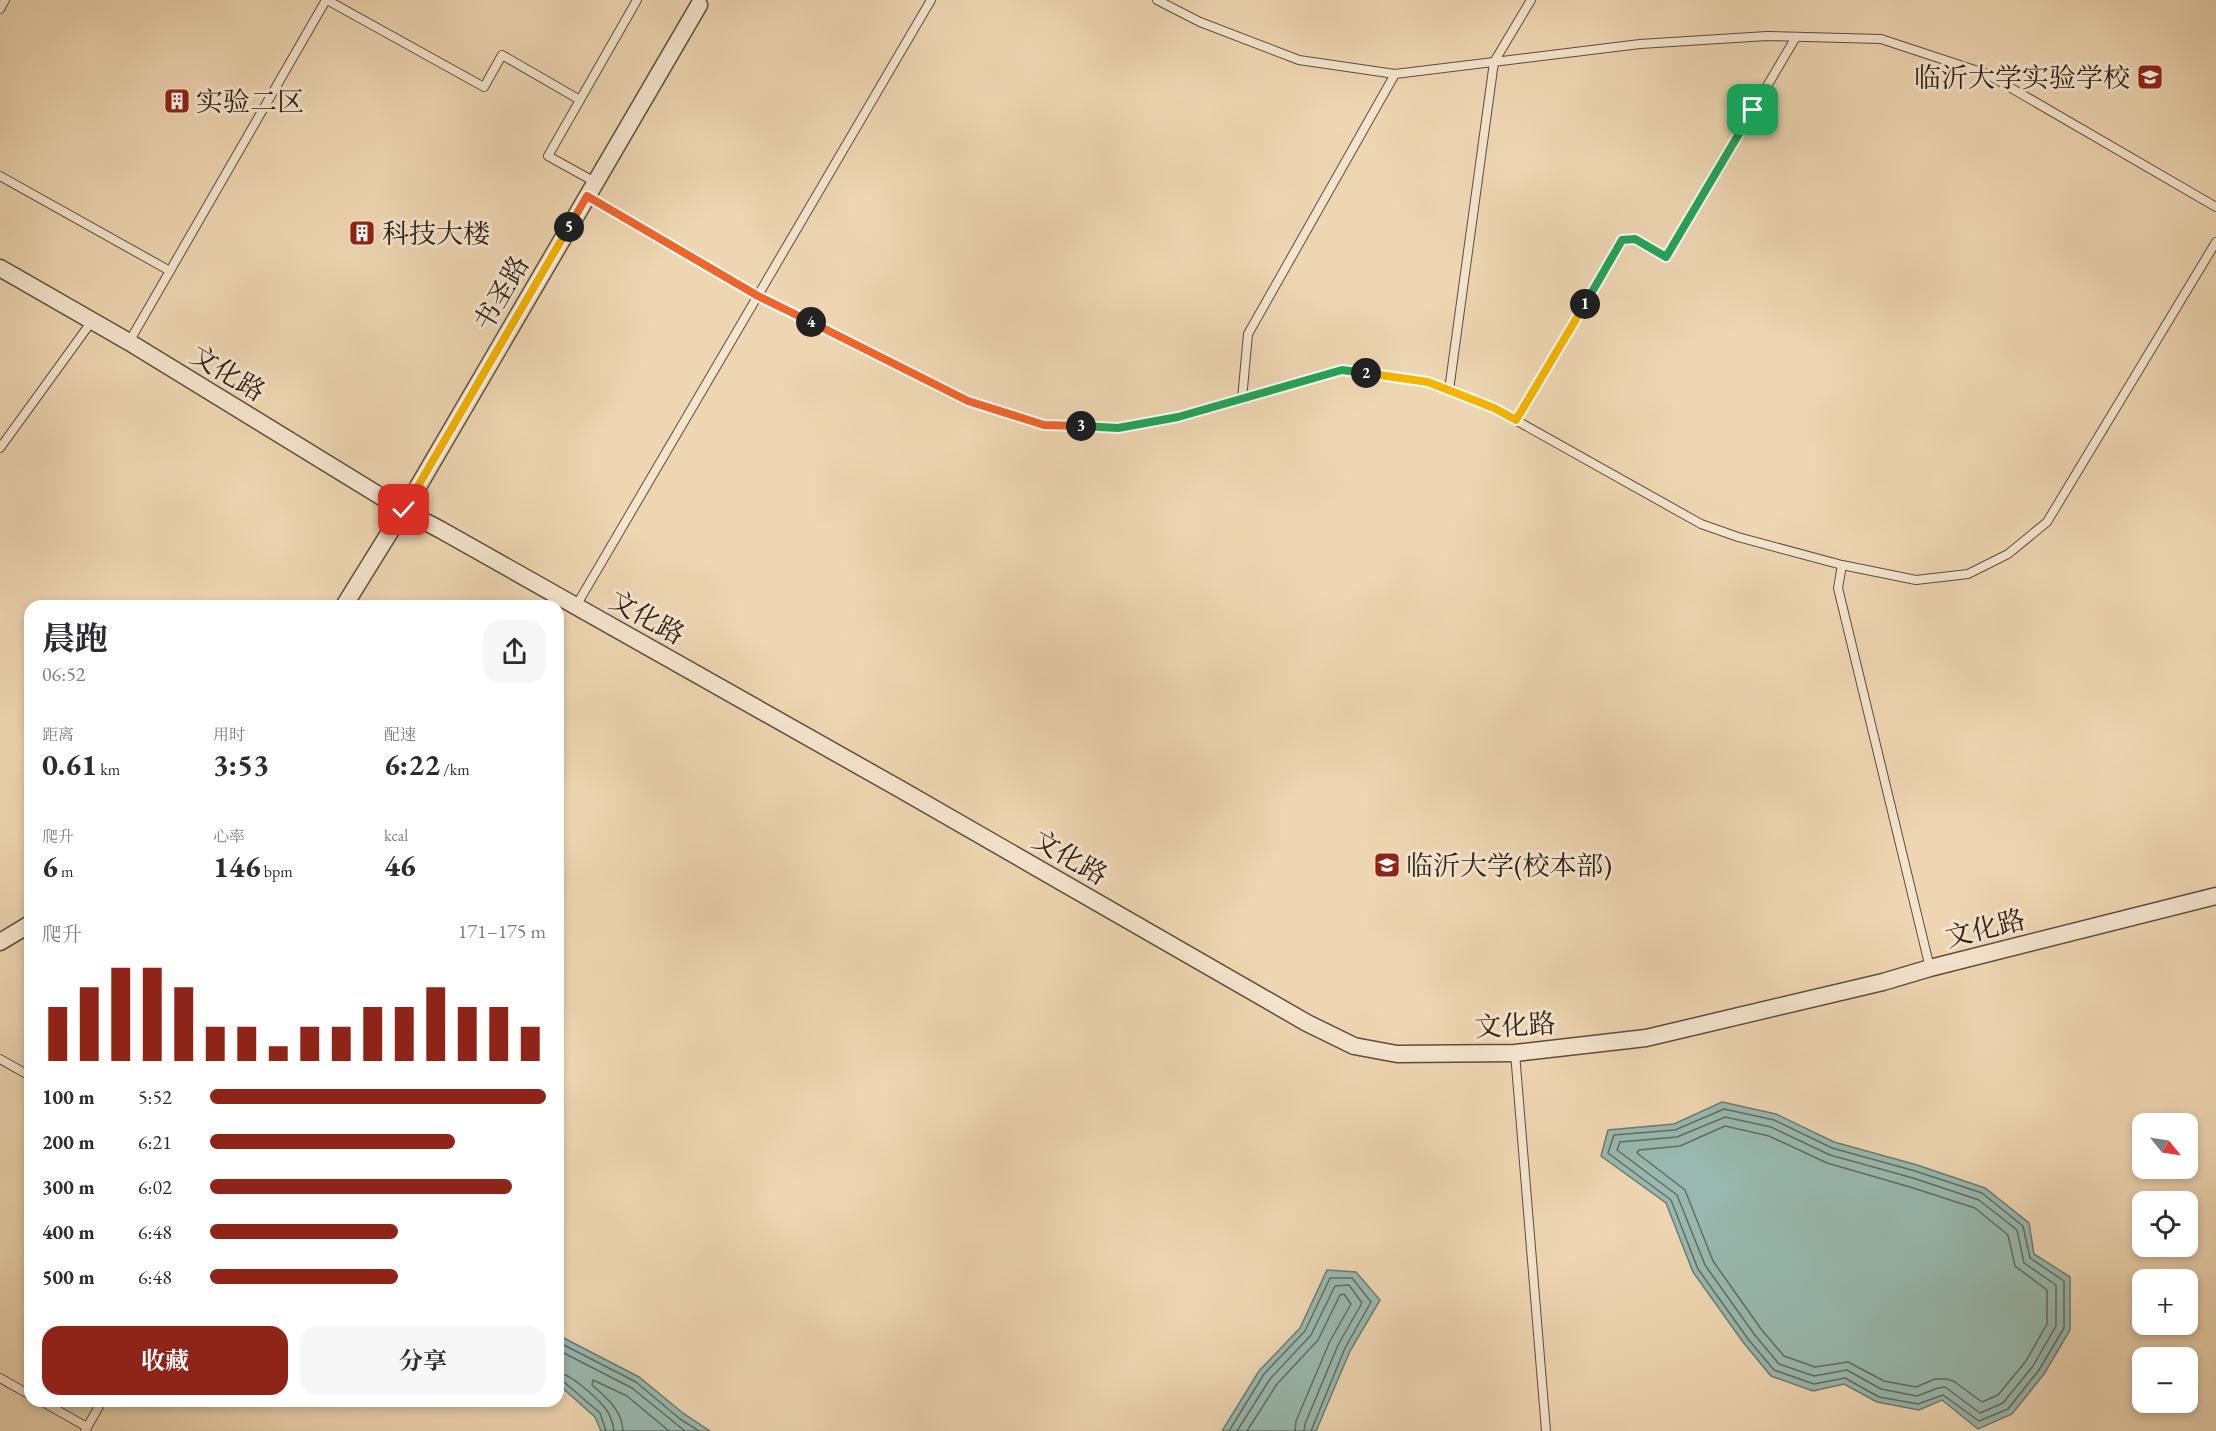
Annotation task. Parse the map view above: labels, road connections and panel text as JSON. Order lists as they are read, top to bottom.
{
  "streets": {
    "street": ["书圣路", "文化路"]
  },
  "crossings": [
    ["书圣路", "文化路"]
  ],
  "places": {
    "school or university": ["临沂大学实验学校", "临沂大学(校本部)"],
    "building": ["实验二区", "科技大楼"]
  },
  "north": "bottom right",
  "page": {
    "pins": [
      "5",
      "1",
      "4",
      "2",
      "3"
    ],
    "heading": ["晨跑", "06:52"],
    "stats": [
      ["距离", "0.61 km"],
      ["用时", "3:53"],
      ["配速", "6:22 /km"],
      ["爬升", "6 m"],
      ["心率", "146 bpm"],
      ["kcal", "46"]
    ],
    "chart": ["爬升", "171–175 m"],
    "list": [
      {
        "name": "100 m",
        "note": "5:52"
      },
      {
        "name": "200 m",
        "note": "6:21"
      },
      {
        "name": "300 m",
        "note": "6:02"
      },
      {
        "name": "400 m",
        "note": "6:48"
      },
      {
        "name": "500 m",
        "note": "6:48"
      }
    ],
    "map_buttons": ["+", "−"],
    "buttons": ["收藏", "分享"]
  }
}
